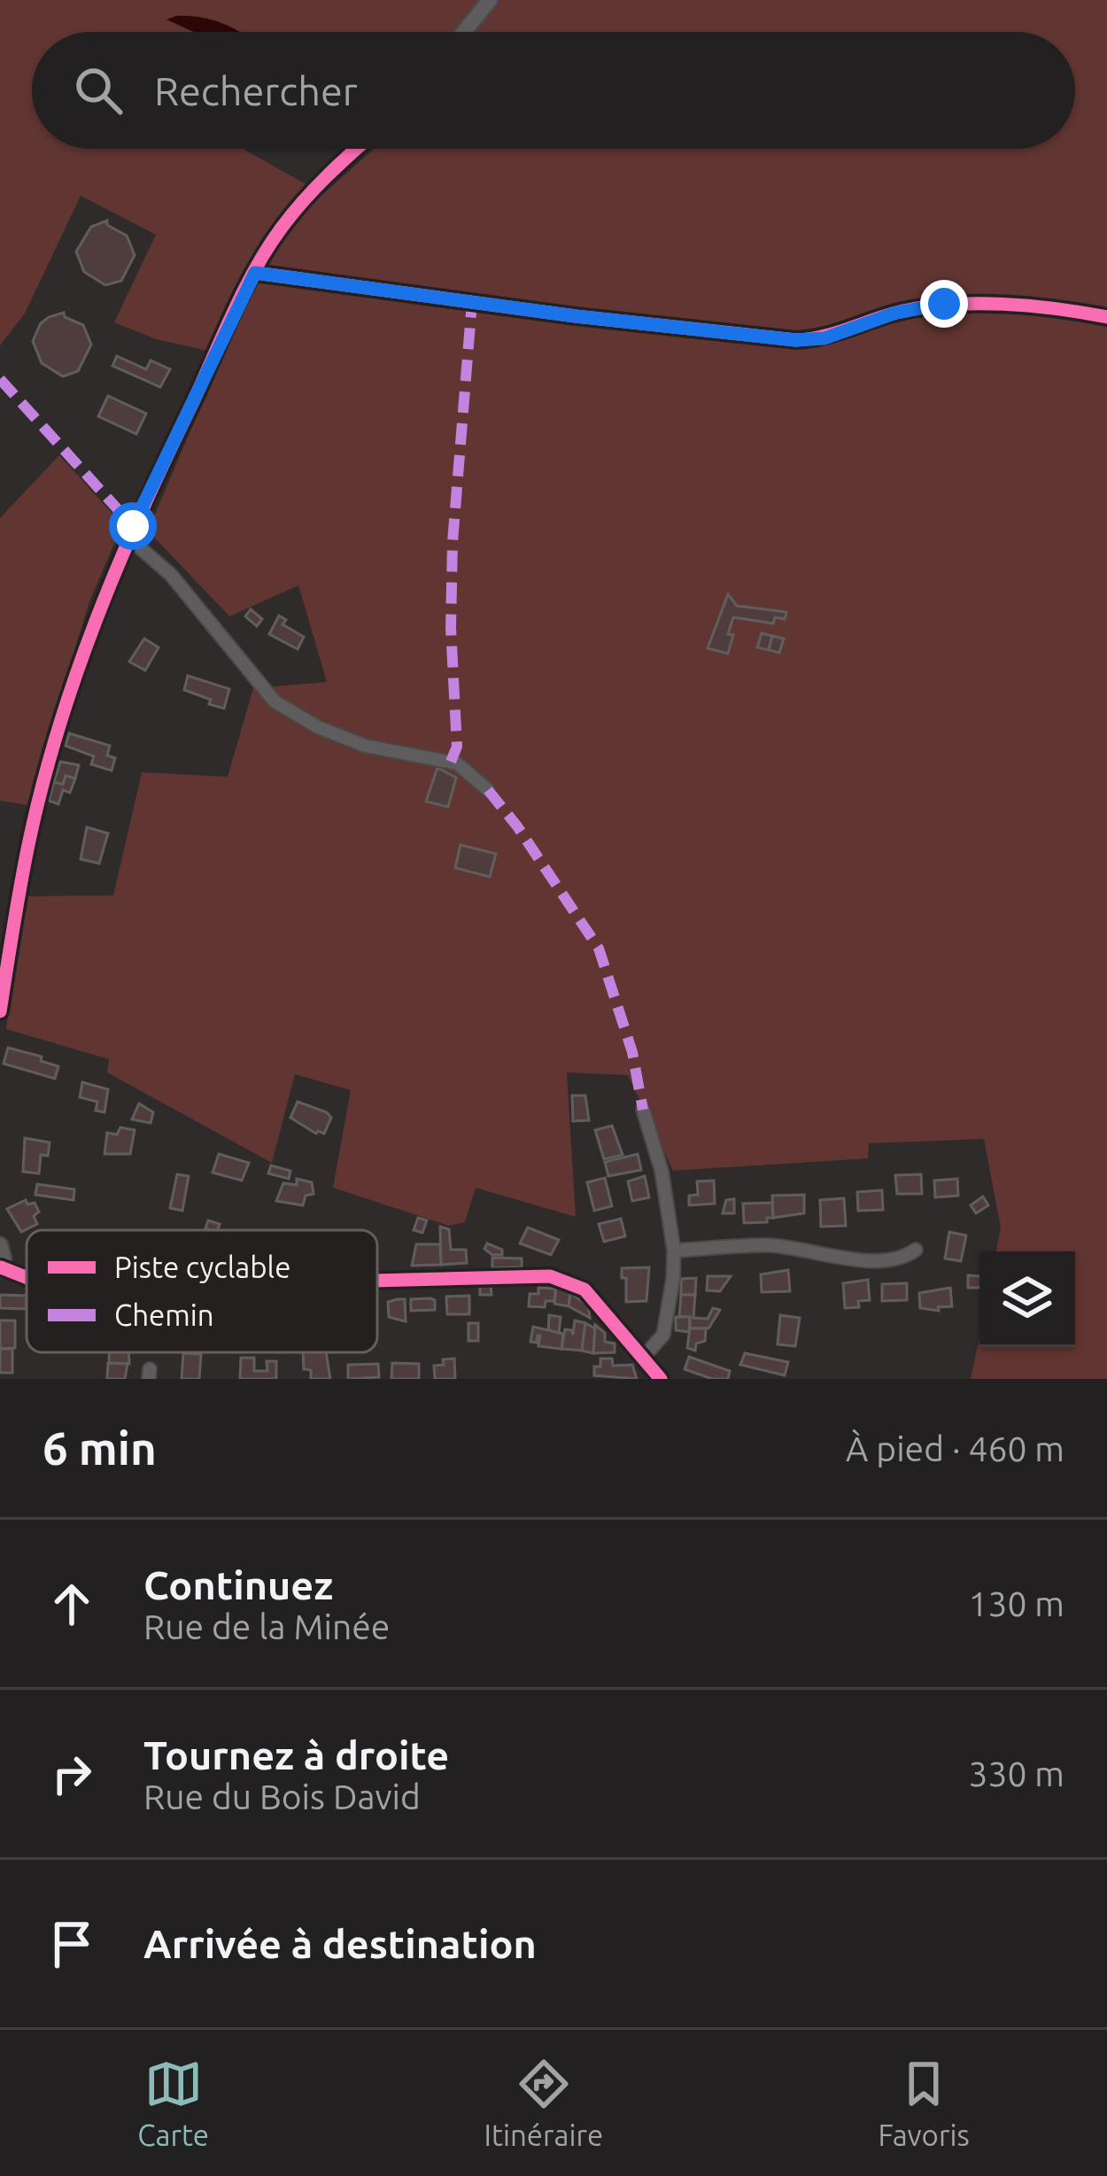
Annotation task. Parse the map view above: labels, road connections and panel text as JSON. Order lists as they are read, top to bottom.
{
  "legend": ["Piste cyclable", "Chemin"],
  "page": {
    "search": "Rechercher",
    "heading": ["6 min", "À pied · 460 m"],
    "list": [
      ["Continuez", "Rue de la Minée", "130 m"],
      ["Tournez à droite", "Rue du Bois David", "330 m"],
      "Arrivée à destination"
    ],
    "nav": ["Carte", "Itinéraire", "Favoris"]
  }
}
